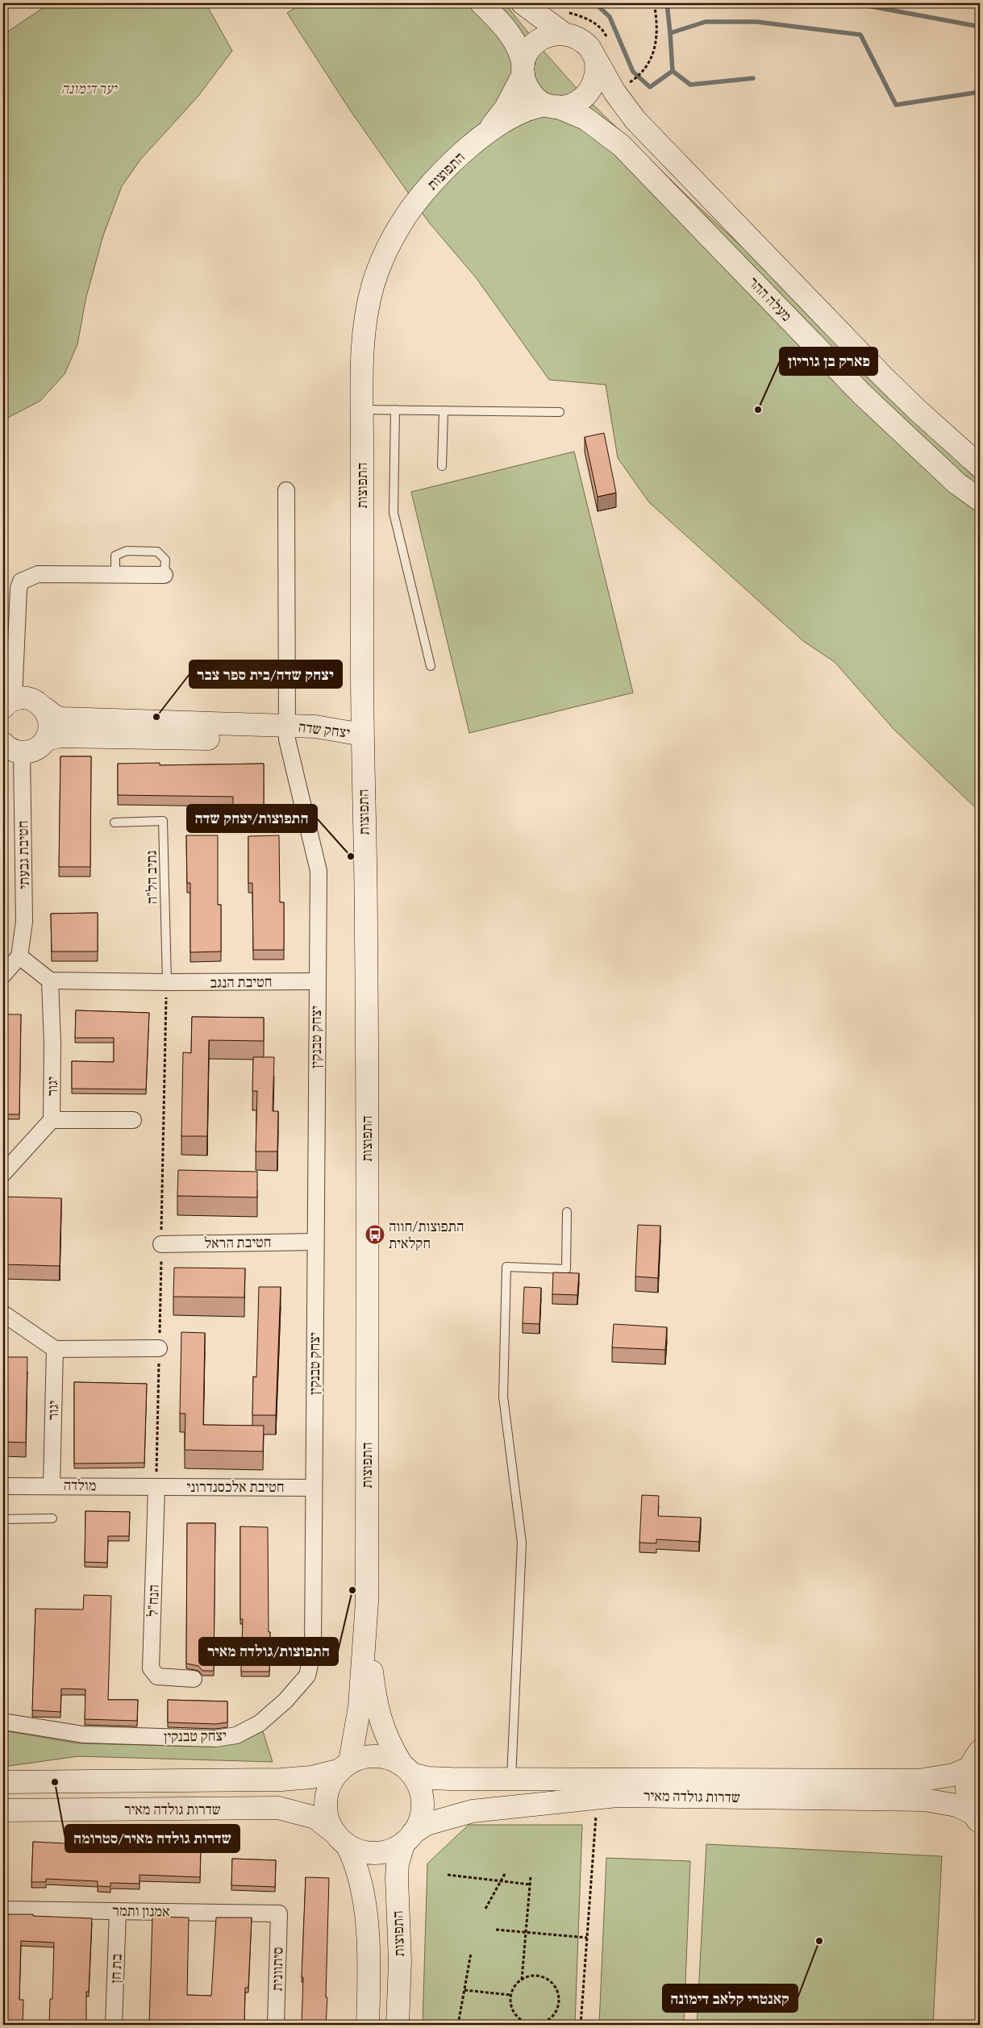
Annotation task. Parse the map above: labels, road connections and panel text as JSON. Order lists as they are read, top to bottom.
{
  "streets": {
    "main road": [
      "התפוצות",
      "מעלה ההר",
      "יצחק שדה",
      "שדרות גולדה מאיר"
    ],
    "street": [
      "חטיבת גבעתי",
      "חטיבת הנגב",
      "יצחק טבנקין",
      "יגור",
      "חטיבת הראל",
      "מולדה",
      "חטיבת אלכסנדרוני",
      "הנח\"ל",
      "אמנון ותמר",
      "בת חן",
      "סיתוונית"
    ],
    "lane": ["נתיב הל\"ה"]
  },
  "crossings": [
    ["התפוצות", "מעלה ההר"],
    ["התפוצות", "יצחק שדה"],
    ["התפוצות", "שדרות גולדה מאיר"],
    ["יצחק שדה", "יצחק טבנקין"],
    ["נתיב הל\"ה", "חטיבת הנגב"],
    ["חטיבת הנגב", "יצחק טבנקין"],
    ["חטיבת הנגב", "יגור"],
    ["יצחק טבנקין", "חטיבת הראל"],
    ["יצחק טבנקין", "חטיבת אלכסנדרוני"],
    ["יגור", "מולדה"],
    ["מולדה", "חטיבת אלכסנדרוני"],
    ["מולדה", "הנח\"ל"],
    ["חטיבת אלכסנדרוני", "הנח\"ל"],
    ["אמנון ותמר", "בת חן"],
    ["אמנון ותמר", "סיתוונית"]
  ],
  "parks": ["יער דימונה"],
  "places": {
    "other": [
      "פארק בן גוריון",
      "יצחק שדה/בית ספר צבר",
      "התפוצות/יצחק שדה",
      "התפוצות/גולדה מאיר",
      "שדרות גולדה מאיר/סטרומה",
      "קאנטרי קלאב דימונה"
    ],
    "bus stop": ["התפוצות/חווה חקלאית"]
  }
}
